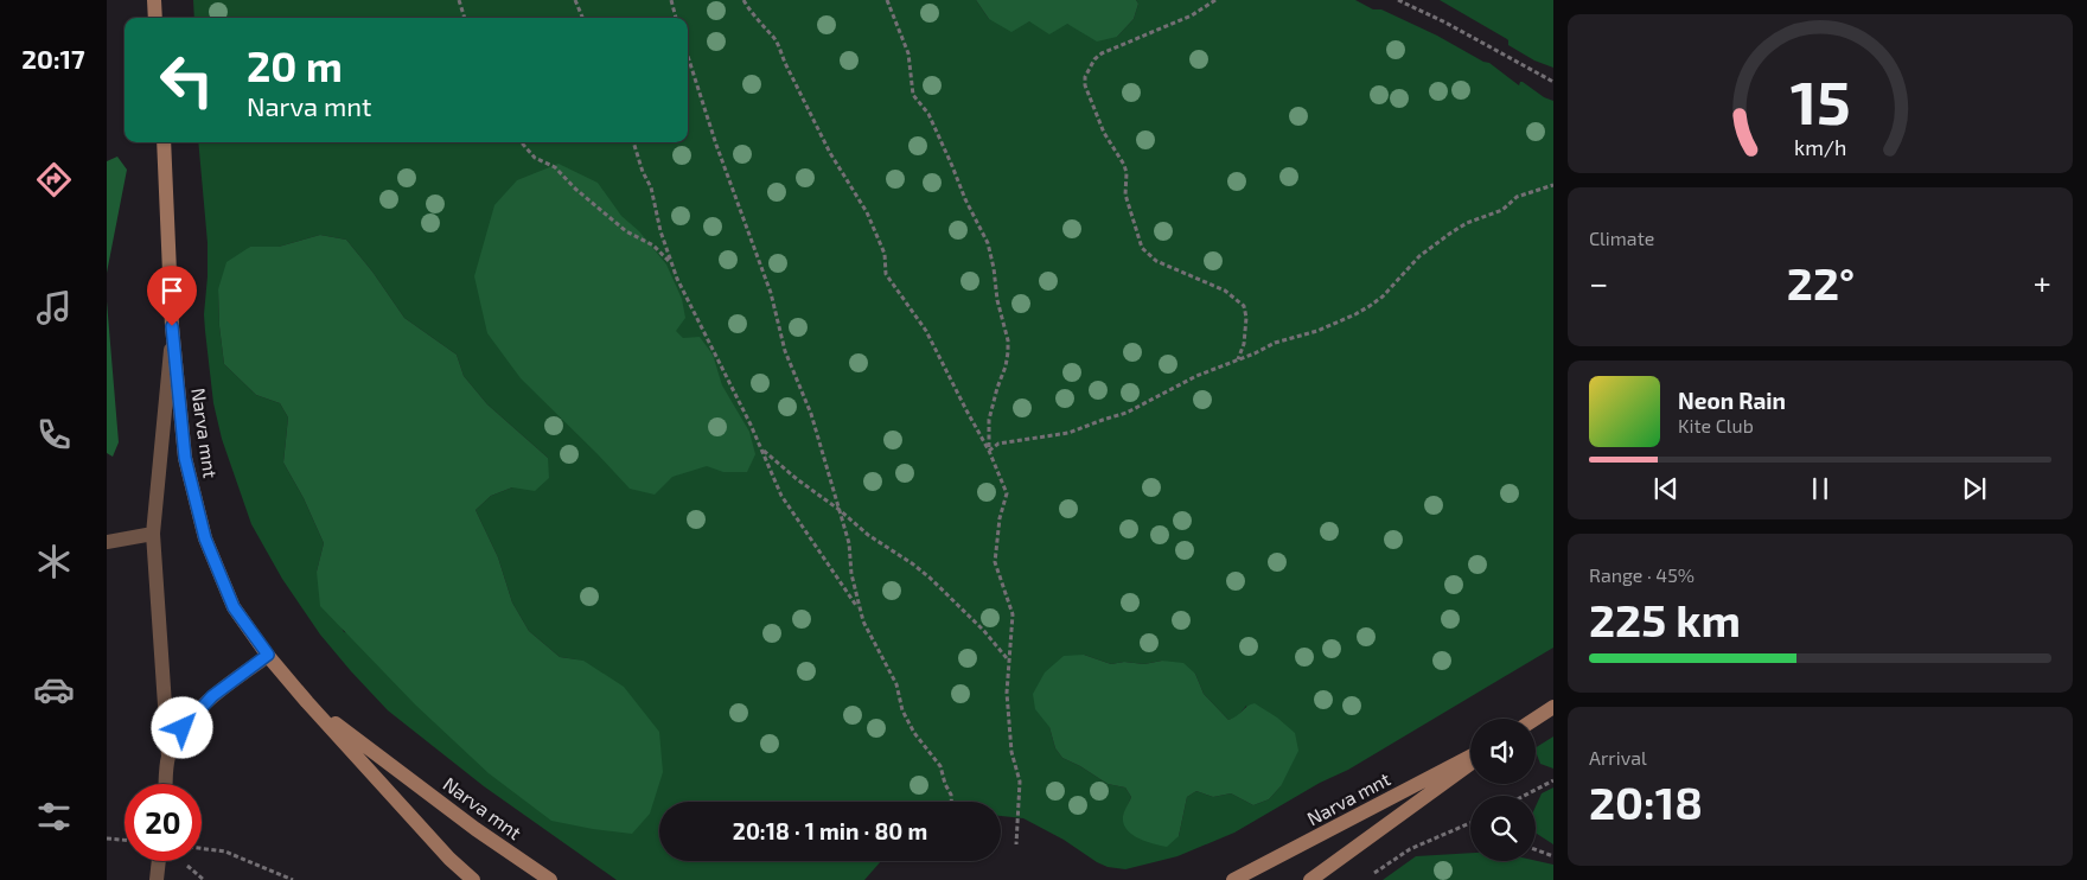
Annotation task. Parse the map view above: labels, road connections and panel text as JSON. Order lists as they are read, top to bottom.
{
  "streets": {
    "main road": ["Narva mnt"]
  },
  "page": {
    "tabs": "20:17",
    "turn": ["20 m", "Narva mnt"],
    "tile": [
      "Climate",
      ["Range · 45%", "225 km"],
      ["Arrival", "20:18"]
    ],
    "heat": ["−", "22°", "+"],
    "song": ["Neon Rain", "Kite Club"],
    "limit": "20",
    "trip": "20:18 · 1 min · 80 m",
    "gauge": ["15", "km/h"]
  }
}
